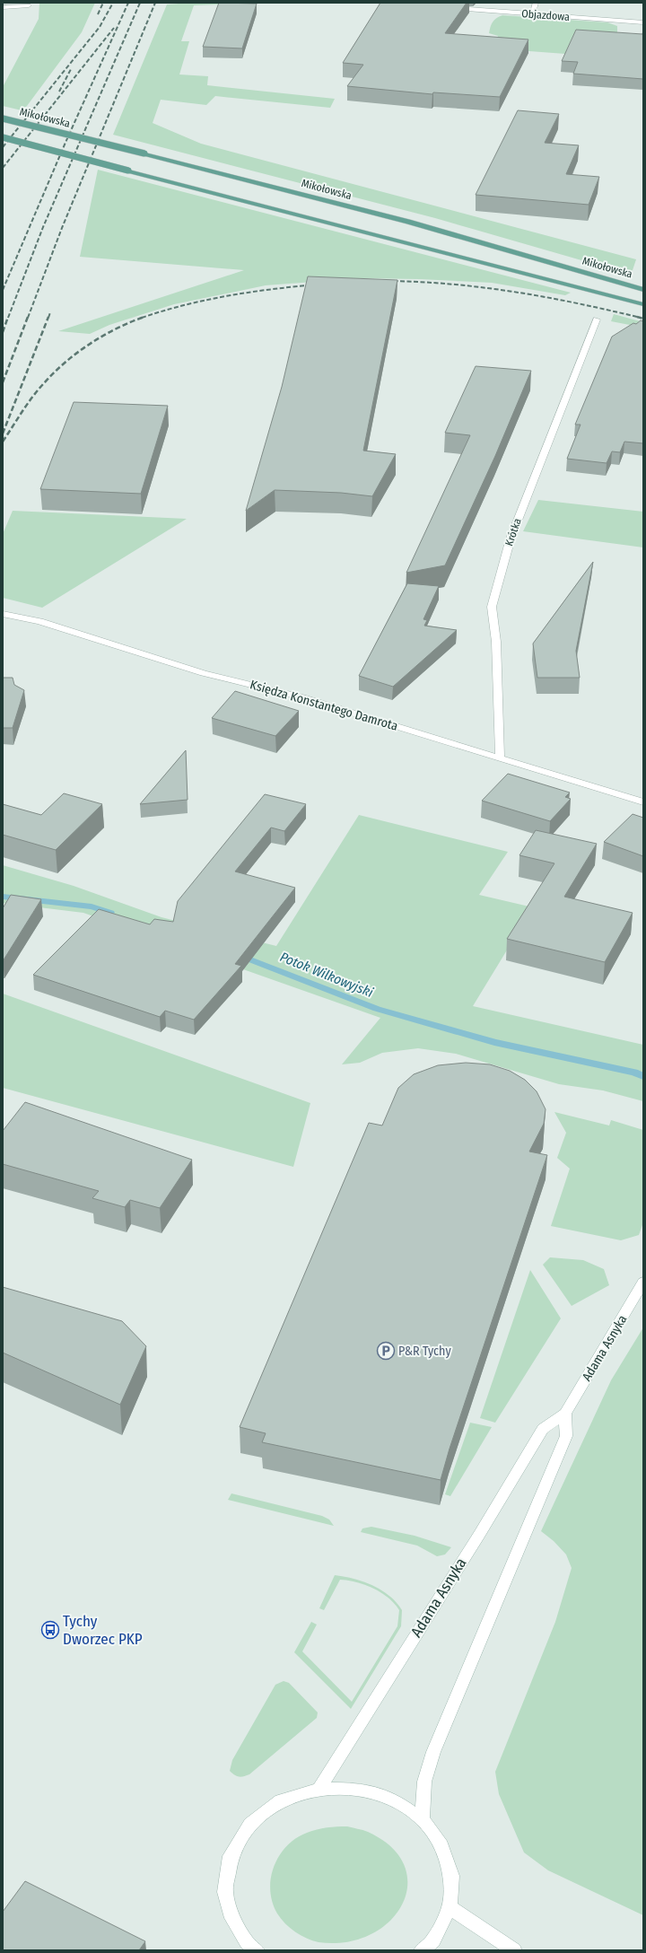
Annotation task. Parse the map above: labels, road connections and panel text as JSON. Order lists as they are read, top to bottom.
{
  "streets": {
    "main road": ["Mikołowska"],
    "street": [
      "Objazdowa",
      "Krótka",
      "Księdza Konstantego Damrota",
      "Adama Asnyka"
    ]
  },
  "crossings": [
    ["Krótka", "Księdza Konstantego Damrota"]
  ],
  "water": ["Potok Wilkowyjski"],
  "places": {
    "parking": ["P&R Tychy"],
    "bus stop": ["Tychy Dworzec PKP"]
  }
}
